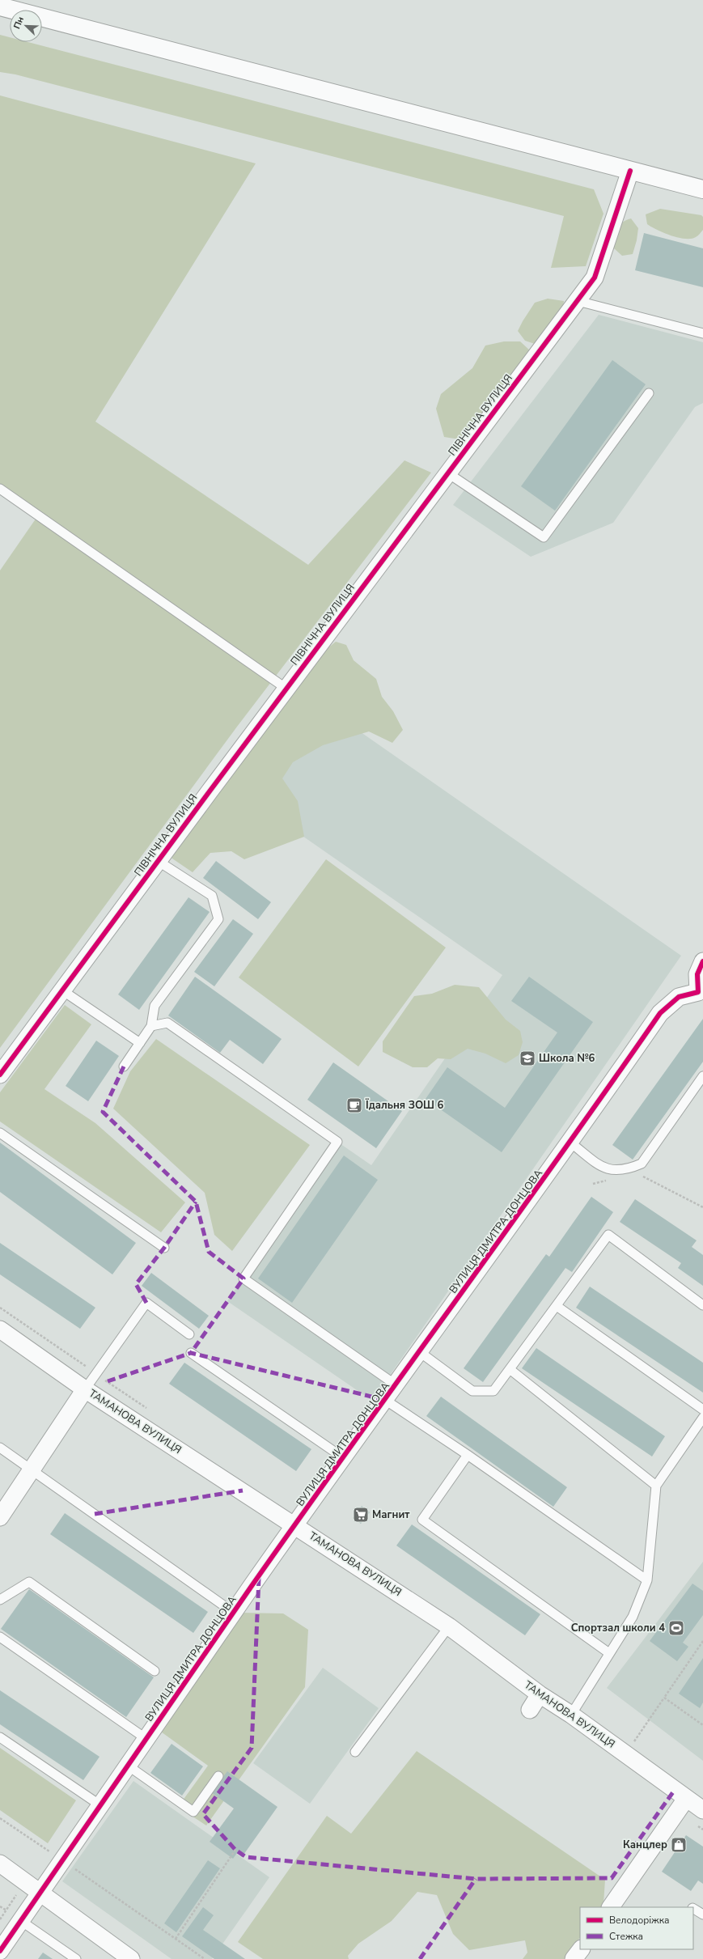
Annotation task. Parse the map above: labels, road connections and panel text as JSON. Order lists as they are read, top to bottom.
{
  "streets": {
    "street": ["ПІВНІЧНА ВУЛИЦЯ", "ВУЛИЦЯ ДМИТРА ДОНЦОВА", "ТАМАНОВА ВУЛИЦЯ"]
  },
  "crossings": [
    ["ВУЛИЦЯ ДМИТРА ДОНЦОВА", "ТАМАНОВА ВУЛИЦЯ"]
  ],
  "places": {
    "school or university": ["Школа №6"],
    "cafe": ["Їдальня ЗОШ 6"],
    "supermarket": ["Магнит"],
    "sports": ["Спортзал школи 4"],
    "shop": ["Канцлер"]
  },
  "legend": ["Велодоріжка", "Стежка"],
  "north": "top left"
}
